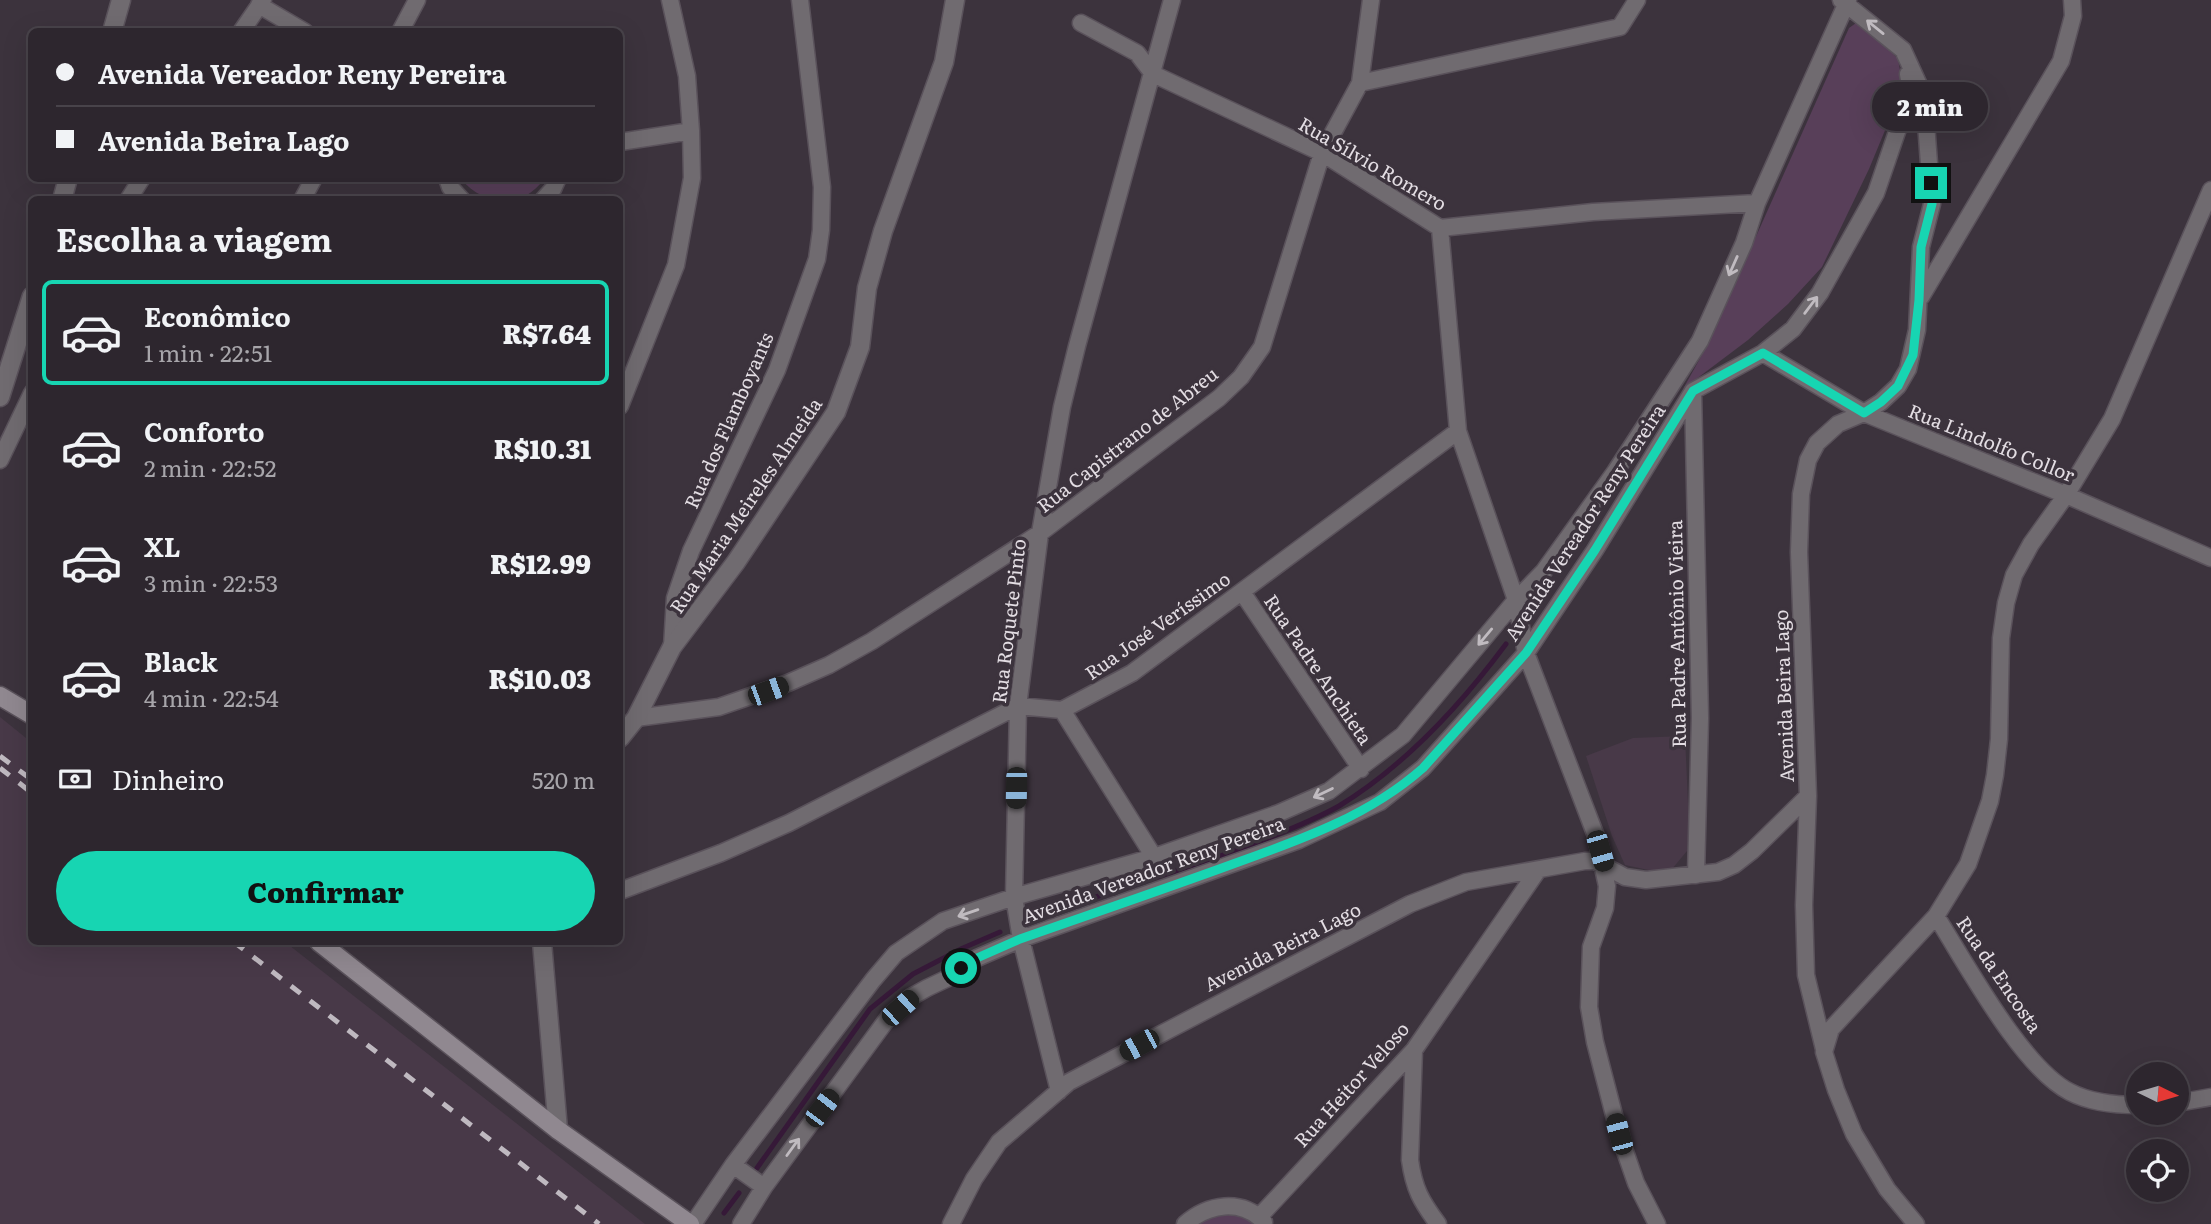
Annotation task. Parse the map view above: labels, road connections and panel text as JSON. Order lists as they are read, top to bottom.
{
  "streets": {
    "street": [
      "Rua Sílvio Romero",
      "Rua dos Flamboyants",
      "Rua Capistrano de Abreu",
      "Rua Lindolfo Collor",
      "Rua Maria Meireles Almeida",
      "Avenida Vereador Reny Pereira",
      "Rua Roquete Pinto",
      "Rua José Veríssimo",
      "Rua Padre Antônio Vieira",
      "Rua Padre Anchieta",
      "Avenida Beira Lago",
      "Rua da Encosta",
      "Rua Heitor Veloso"
    ]
  },
  "crossings": [
    ["Rua Sílvio Romero", "Rua Capistrano de Abreu"],
    ["Rua Sílvio Romero", "Avenida Vereador Reny Pereira"],
    ["Rua Sílvio Romero", "Rua Roquete Pinto"],
    ["Rua dos Flamboyants", "Rua Maria Meireles Almeida"],
    ["Rua Capistrano de Abreu", "Rua Maria Meireles Almeida"],
    ["Rua Capistrano de Abreu", "Rua Roquete Pinto"],
    ["Rua Lindolfo Collor", "Avenida Vereador Reny Pereira"],
    ["Rua Lindolfo Collor", "Avenida Beira Lago"],
    ["Avenida Vereador Reny Pereira", "Rua Roquete Pinto"],
    ["Avenida Vereador Reny Pereira", "Rua Padre Antônio Vieira"],
    ["Avenida Vereador Reny Pereira", "Rua Padre Anchieta"],
    ["Avenida Vereador Reny Pereira", "Avenida Beira Lago"],
    ["Rua Roquete Pinto", "Avenida Beira Lago"],
    ["Rua José Veríssimo", "Rua Padre Anchieta"],
    ["Rua Padre Antônio Vieira", "Avenida Beira Lago"],
    ["Avenida Beira Lago", "Rua Heitor Veloso"]
  ],
  "north": "right",
  "page": {
    "banner": ["Avenida Vereador Reny Pereira", "Avenida Beira Lago"],
    "bubble": "2 min",
    "heading": "Escolha a viagem",
    "list": [
      {
        "name": "Econômico",
        "note": "1 min · 22:51",
        "value": "R$7.64"
      },
      {
        "name": "Conforto",
        "note": "2 min · 22:52",
        "value": "R$10.31"
      },
      {
        "name": "XL",
        "note": "3 min · 22:53",
        "value": "R$12.99"
      },
      {
        "name": "Black",
        "note": "4 min · 22:54",
        "value": "R$10.03"
      }
    ],
    "pay": ["Dinheiro", "520 m"],
    "buttons": "Confirmar"
  }
}
